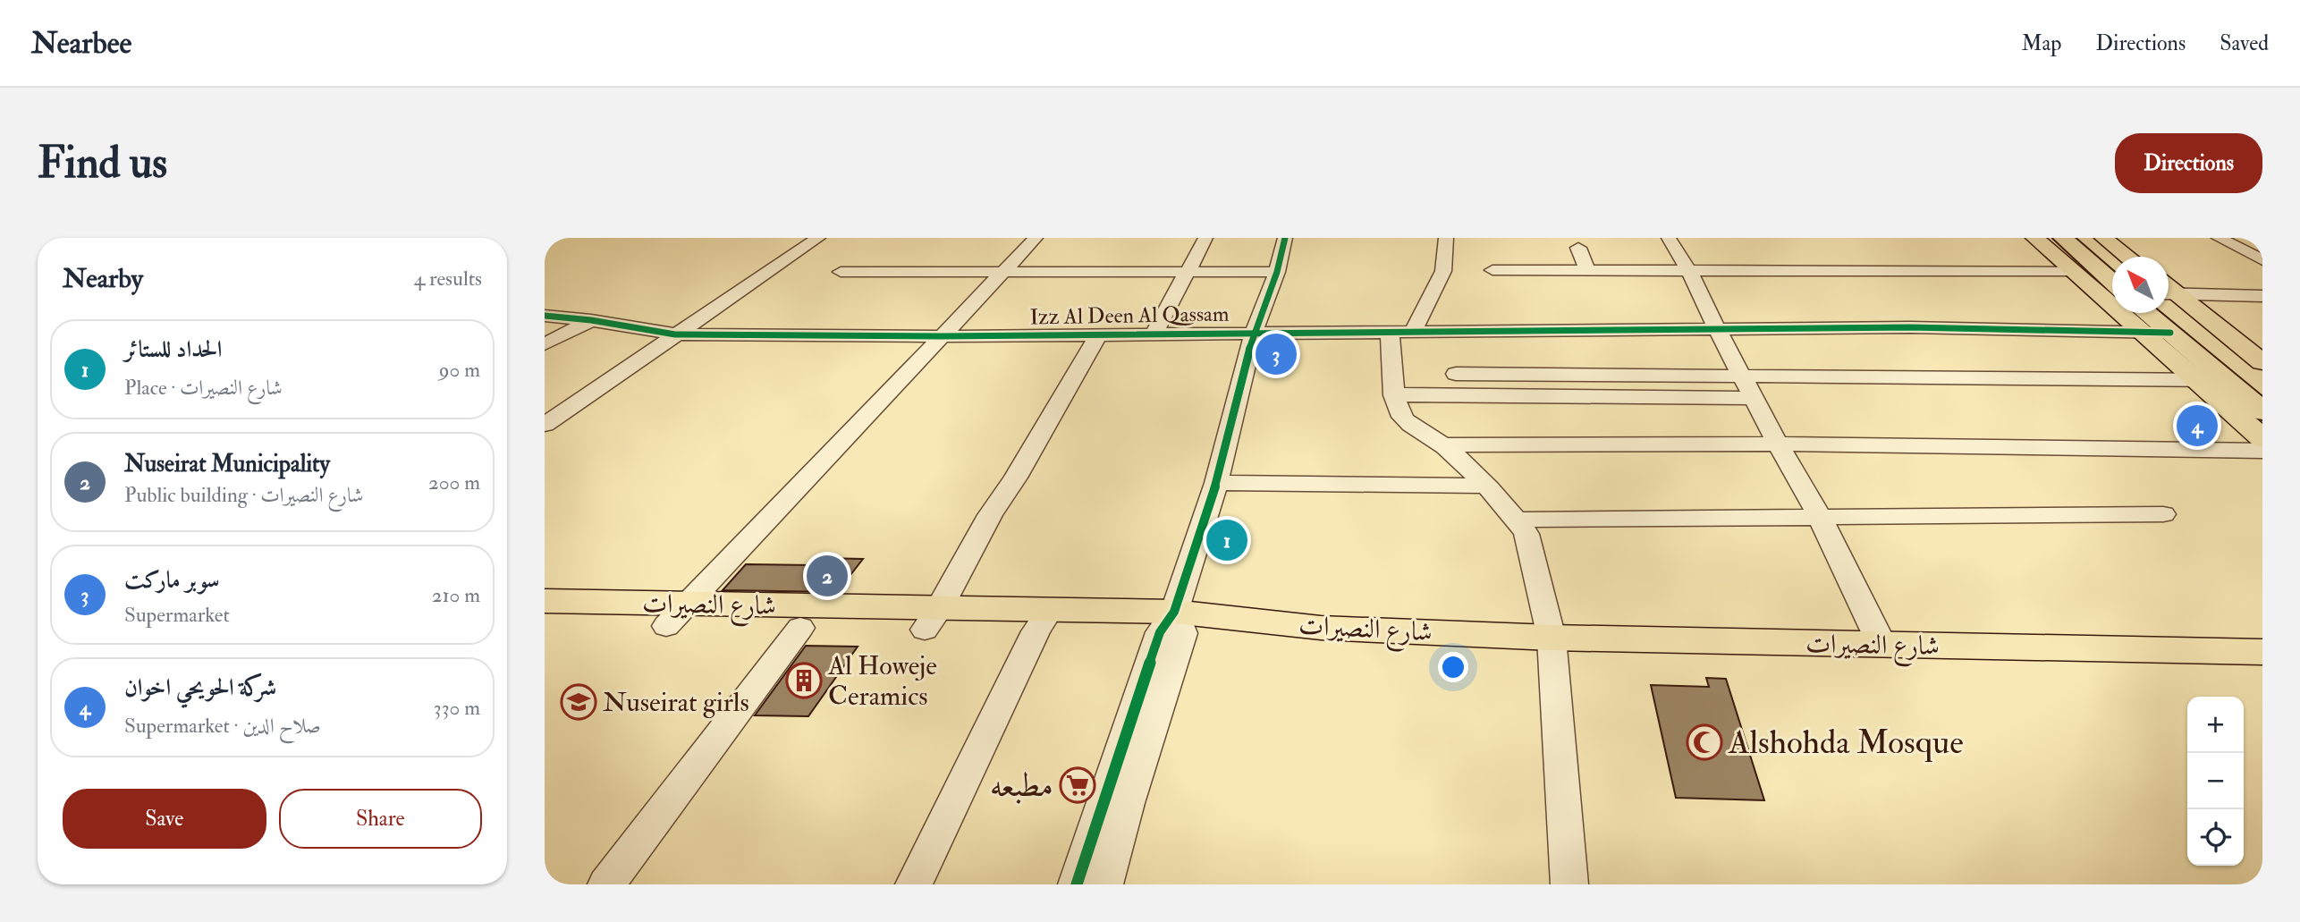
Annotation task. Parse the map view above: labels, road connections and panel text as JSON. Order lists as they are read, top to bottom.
{
  "streets": {
    "main road": ["شارع النصيرات"],
    "street": ["Izz Al Deen Al Qassam"]
  },
  "places": {
    "building": ["Al Howeje Ceramics"],
    "school or university": ["Nuseirat girls"],
    "mosque": ["Alshohda Mosque"],
    "supermarket": ["مطبعه"]
  },
  "north": "top left",
  "page": {
    "header": "Nearbee",
    "nav": ["Map", "Directions", "Saved"],
    "buttons": [
      "Directions",
      ["Save", "Share"]
    ],
    "title": "Find us",
    "heading": ["Nearby", "4 results"],
    "list": [
      {
        "mark": "1",
        "name": "الحداد للستائر",
        "note": "Place · شارع النصيرات",
        "value": "90 m"
      },
      {
        "mark": "2",
        "name": "Nuseirat Municipality",
        "note": "Public building · شارع النصيرات",
        "value": "200 m"
      },
      {
        "mark": "3",
        "name": "سوبر ماركت",
        "note": "Supermarket",
        "value": "210 m"
      },
      {
        "mark": "4",
        "name": "شركة الحويحي اخوان",
        "note": "Supermarket · صلاح الدين",
        "value": "330 m"
      }
    ],
    "pins": [
      "3",
      "4",
      "1",
      "2"
    ],
    "map_buttons": ["+", "−"]
  }
}
